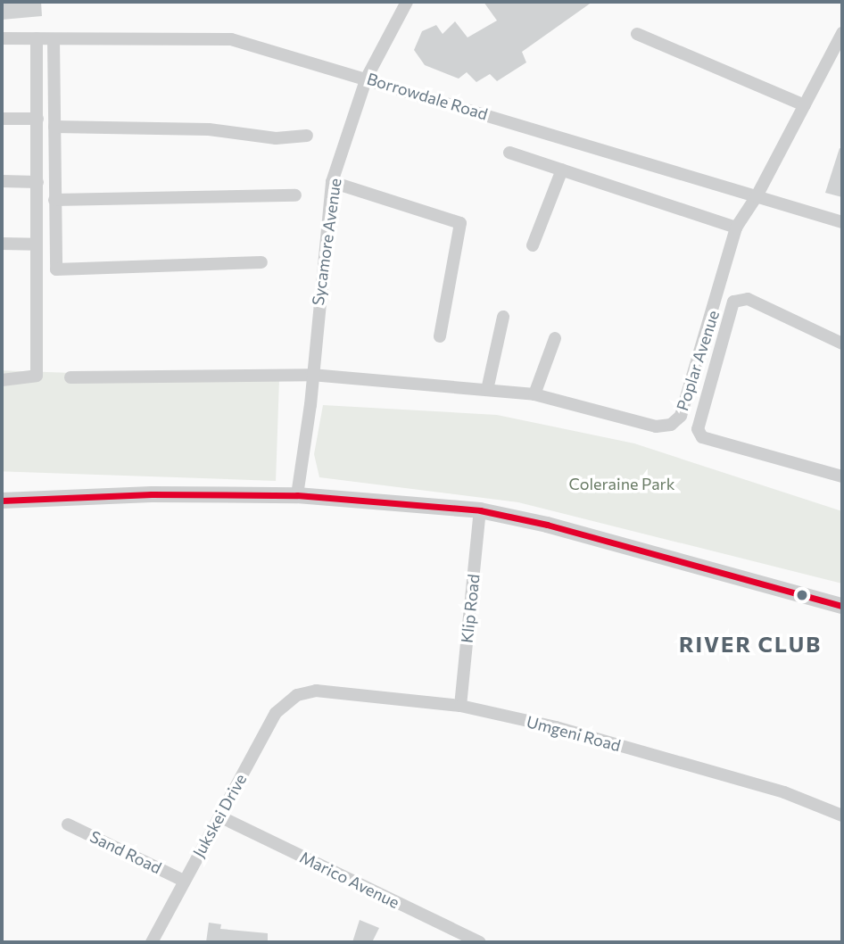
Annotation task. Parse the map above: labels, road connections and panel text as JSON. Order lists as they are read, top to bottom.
{
  "streets": {
    "street": [
      "Borrowdale Road",
      "Sycamore Avenue",
      "Poplar Avenue",
      "Klip Road",
      "Umgeni Road",
      "Jukskei Drive",
      "Sand Road",
      "Marico Avenue"
    ]
  },
  "crossings": [
    ["Borrowdale Road", "Sycamore Avenue"],
    ["Borrowdale Road", "Poplar Avenue"],
    ["Sycamore Avenue", "Poplar Avenue"],
    ["Klip Road", "Umgeni Road"],
    ["Umgeni Road", "Jukskei Drive"],
    ["Jukskei Drive", "Sand Road"],
    ["Jukskei Drive", "Marico Avenue"]
  ],
  "districts": ["RIVER CLUB"],
  "parks": ["Coleraine Park"]
}
